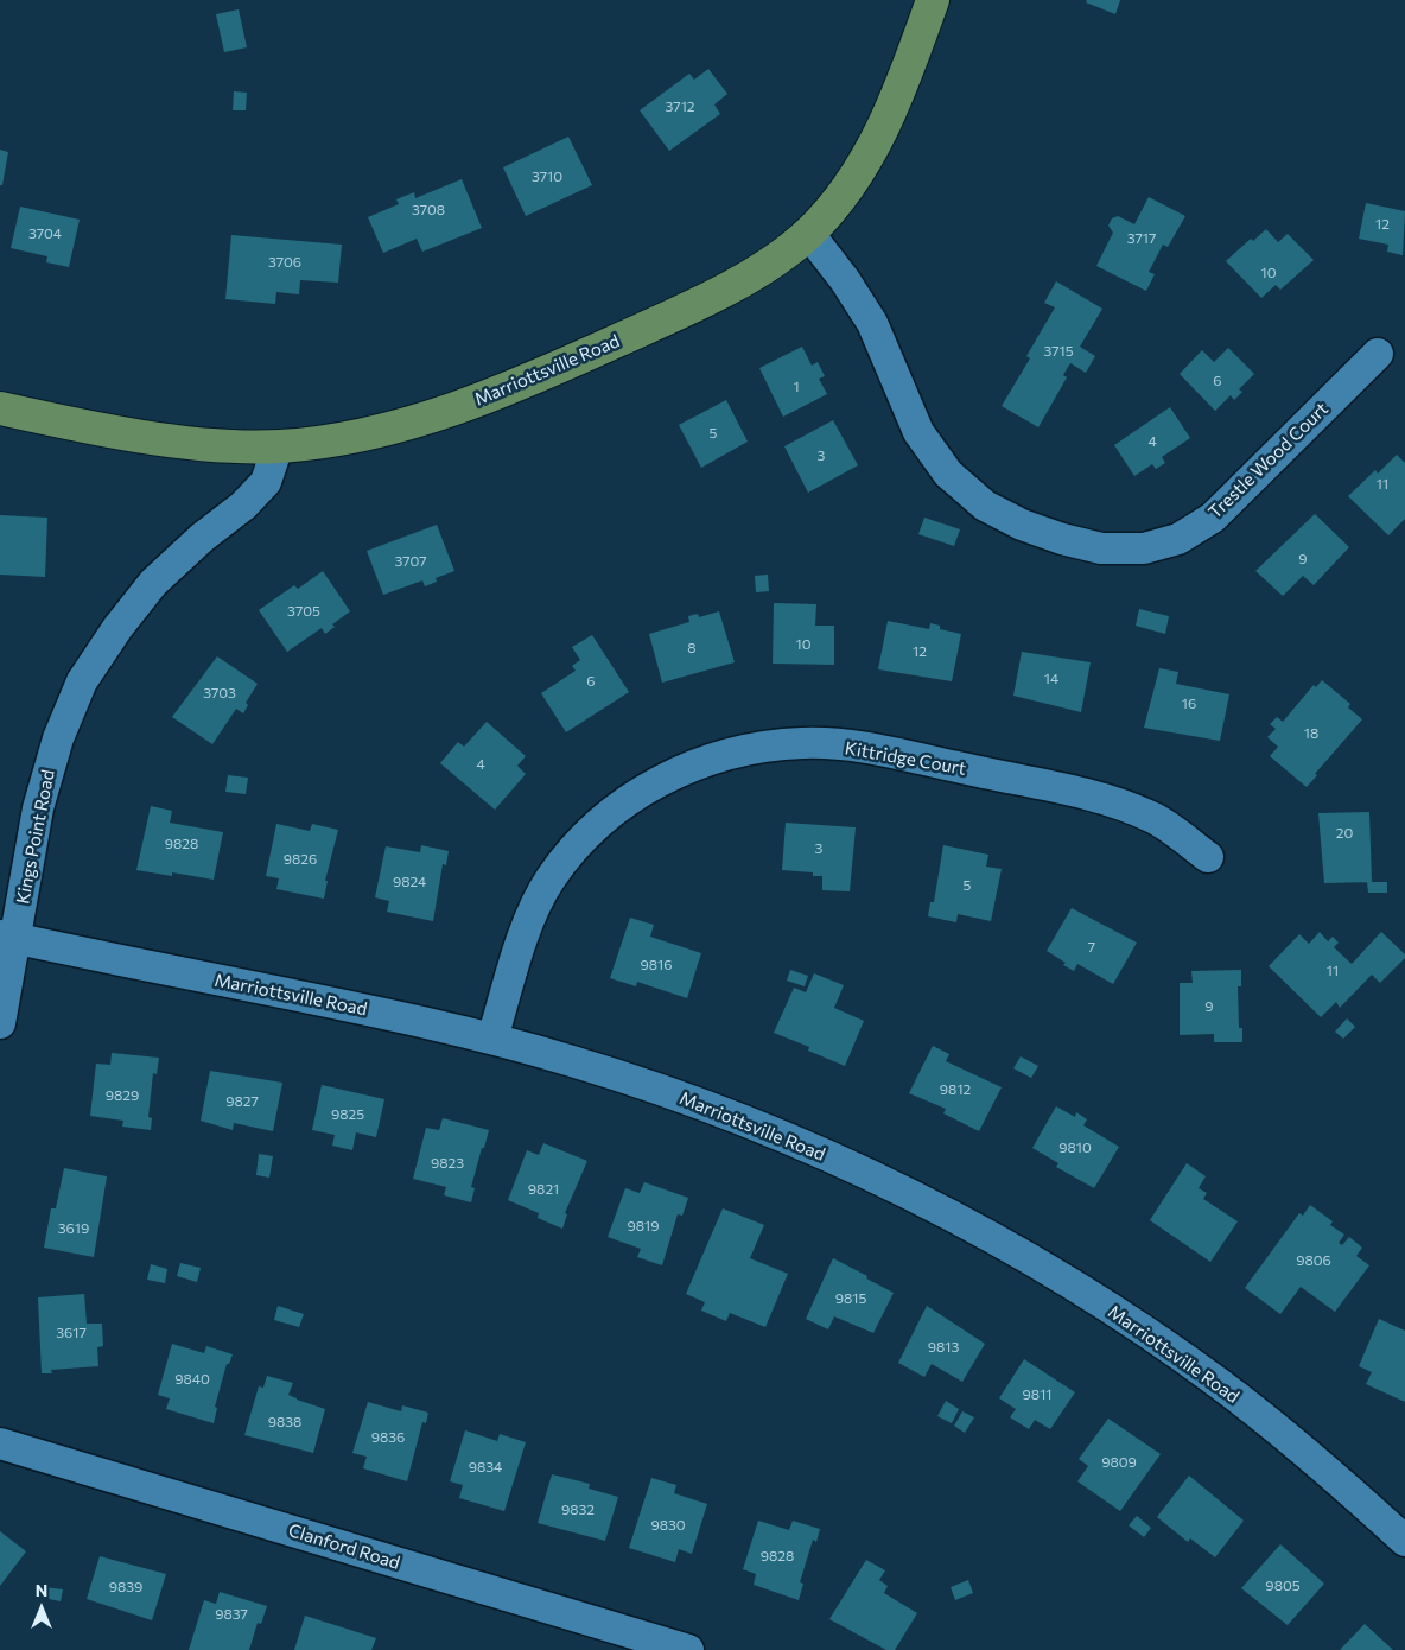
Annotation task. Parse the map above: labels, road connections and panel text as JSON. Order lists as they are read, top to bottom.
{
  "streets": {
    "main road": ["Marriottsville Road"],
    "street": [
      "Trestle Wood Court",
      "Kittridge Court",
      "Kings Point Road",
      "Clanford Road"
    ]
  },
  "crossings": [
    ["Marriottsville Road", "Trestle Wood Court"],
    ["Marriottsville Road", "Kittridge Court"],
    ["Marriottsville Road", "Kings Point Road"]
  ],
  "house_numbers": [
    "3712",
    "3710",
    "3708",
    "12",
    "3704",
    "3717",
    "3706",
    "10",
    "3715",
    "6",
    "1",
    "5",
    "4",
    "3",
    "11",
    "9",
    "3707",
    "3705",
    "10",
    "8",
    "12",
    "14",
    "6",
    "3703",
    "16",
    "18",
    "4",
    "20",
    "9828",
    "3",
    "9826",
    "9824",
    "5",
    "7",
    "9816",
    "11",
    "9",
    "9812",
    "9829",
    "9827",
    "9825",
    "9810",
    "9823",
    "9821",
    "9819",
    "3619",
    "9806",
    "9815",
    "3617",
    "9813",
    "9840",
    "9811",
    "9838",
    "9836",
    "9809",
    "9834",
    "9832",
    "9830",
    "9828",
    "9805",
    "9839",
    "9837"
  ],
  "north": "top"
}
